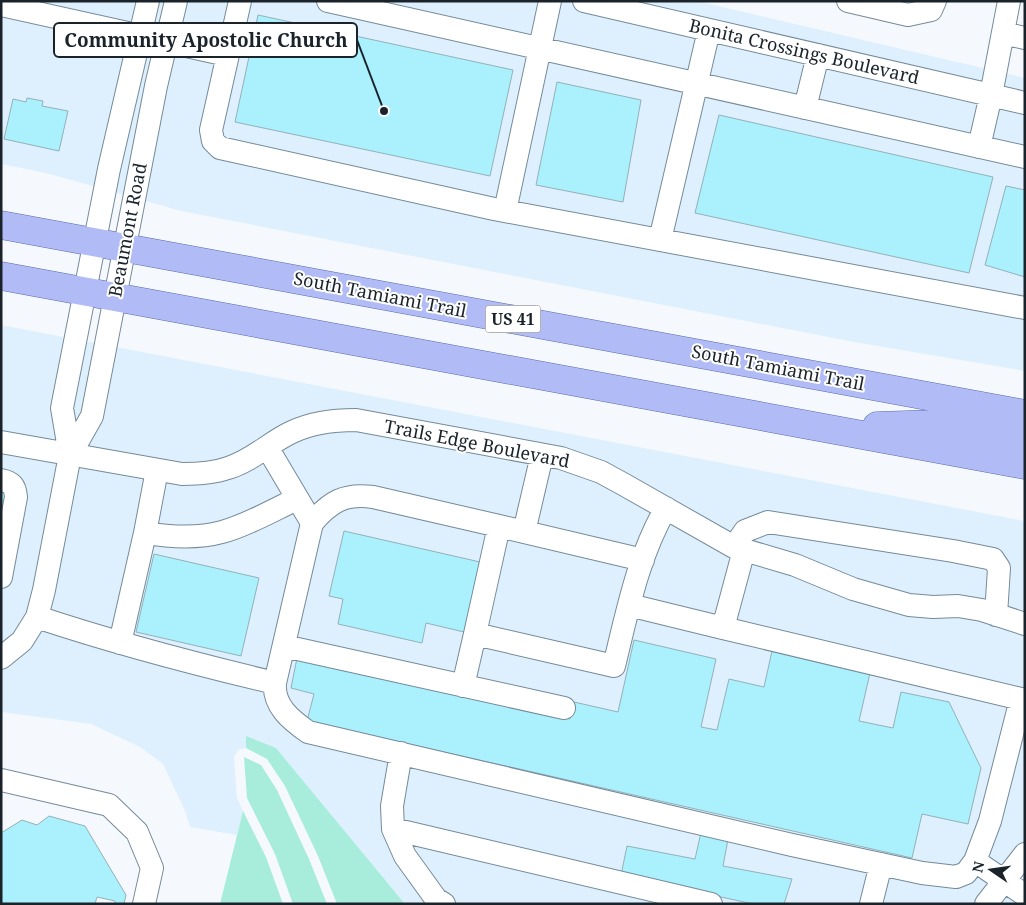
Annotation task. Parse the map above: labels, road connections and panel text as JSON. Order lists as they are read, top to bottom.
{
  "streets": {
    "main road": ["South Tamiami Trail", "US 41"],
    "street": ["Bonita Crossings Boulevard", "Beaumont Road", "Trails Edge Boulevard"]
  },
  "crossings": [
    ["Beaumont Road", "South Tamiami Trail"],
    ["Beaumont Road", "Trails Edge Boulevard"]
  ],
  "places": ["Community Apostolic Church"],
  "north": "left"
}
